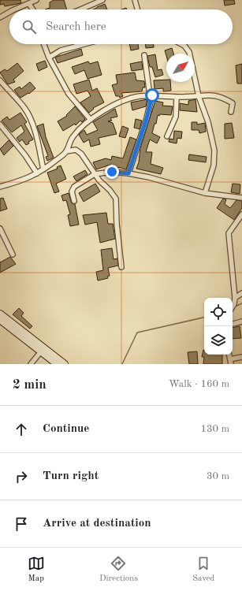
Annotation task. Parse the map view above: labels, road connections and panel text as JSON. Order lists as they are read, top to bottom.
{
  "north": "top right",
  "page": {
    "search": "Search here",
    "heading": ["2 min", "Walk · 160 m"],
    "list": [
      ["Continue", "130 m"],
      ["Turn right", "30 m"],
      "Arrive at destination"
    ],
    "nav": ["Map", "Directions", "Saved"]
  }
}
